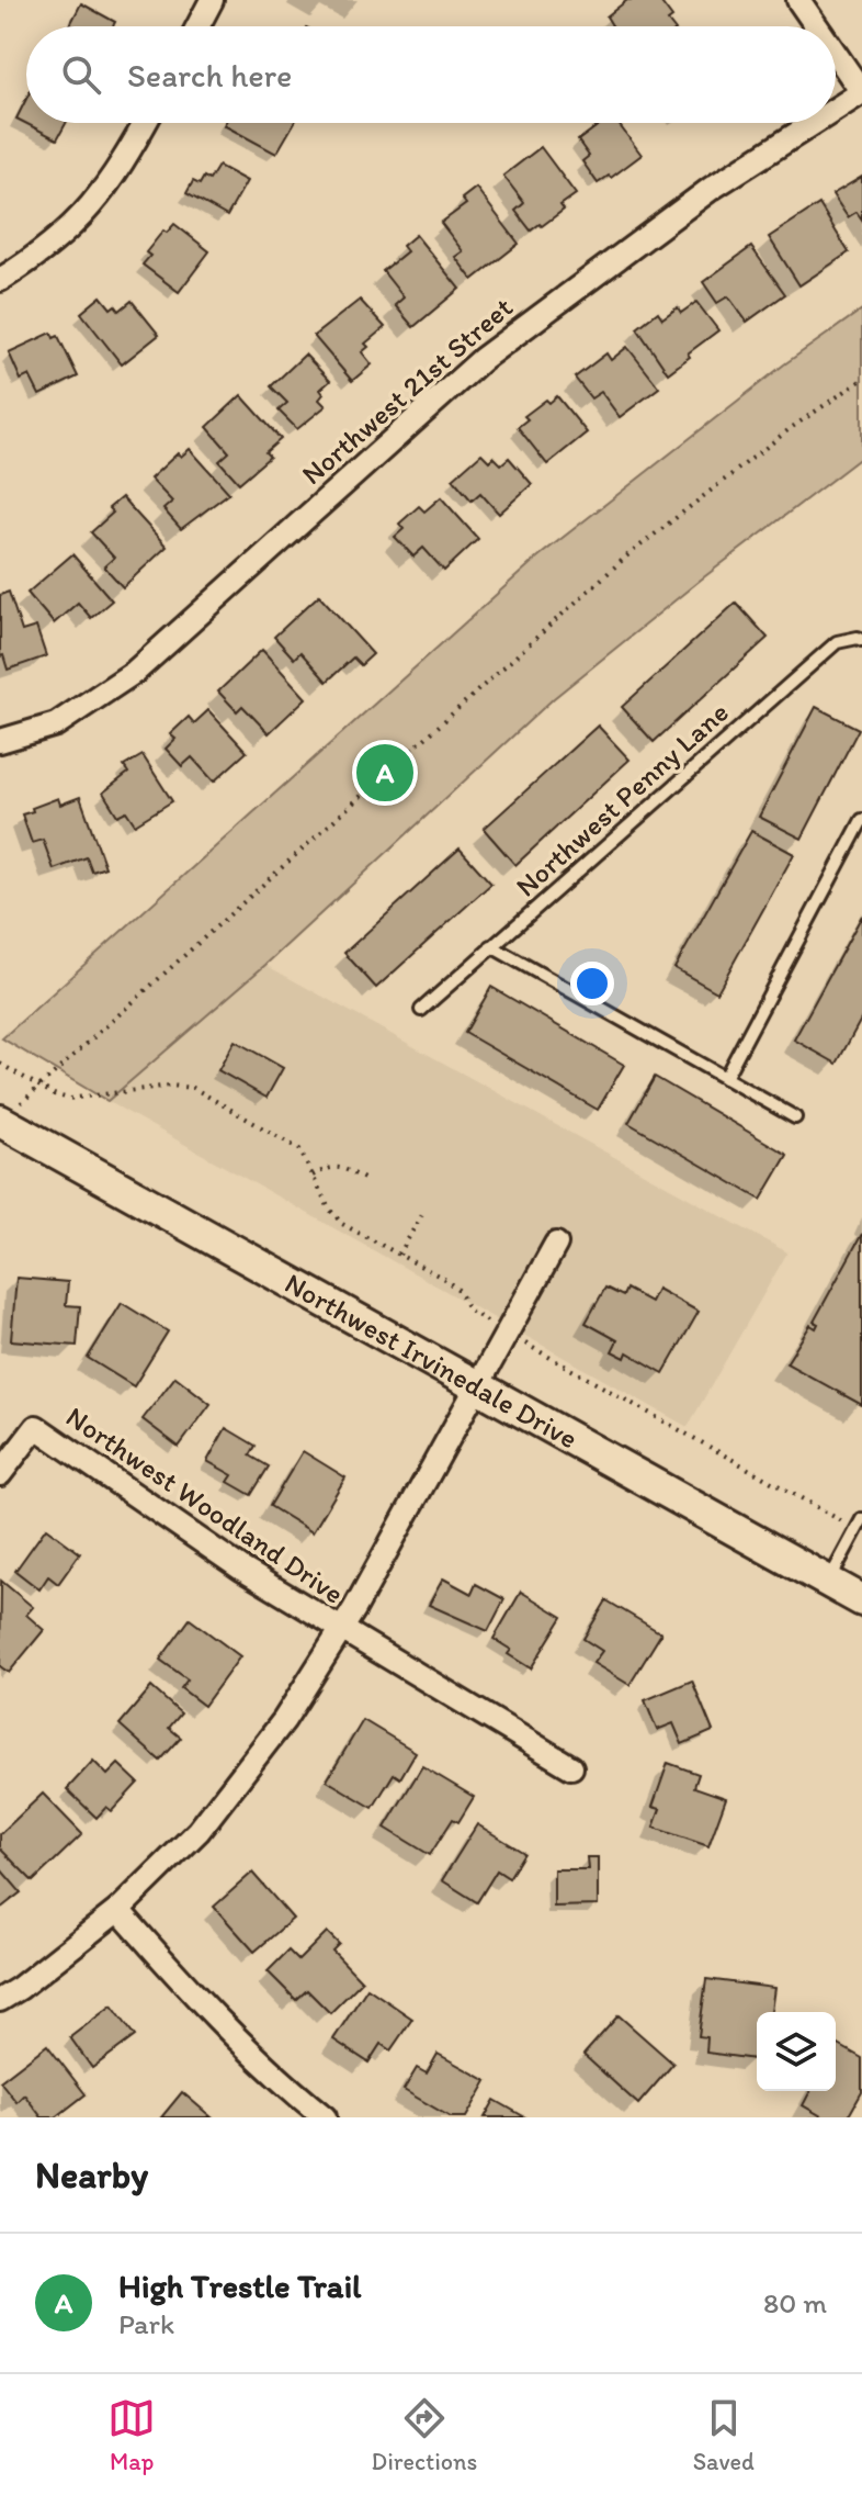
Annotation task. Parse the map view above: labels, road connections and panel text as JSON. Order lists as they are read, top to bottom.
{
  "streets": {
    "main road": ["Northwest Irvinedale Drive"],
    "street": ["Northwest 21st Street", "Northwest Woodland Drive"],
    "lane": ["Northwest Penny Lane"]
  },
  "page": {
    "search": "Search here",
    "pins": "A",
    "heading": "Nearby",
    "list": [
      {
        "mark": "A",
        "name": "High Trestle Trail",
        "note": "Park",
        "value": "80 m"
      }
    ],
    "nav": ["Map", "Directions", "Saved"]
  }
}
